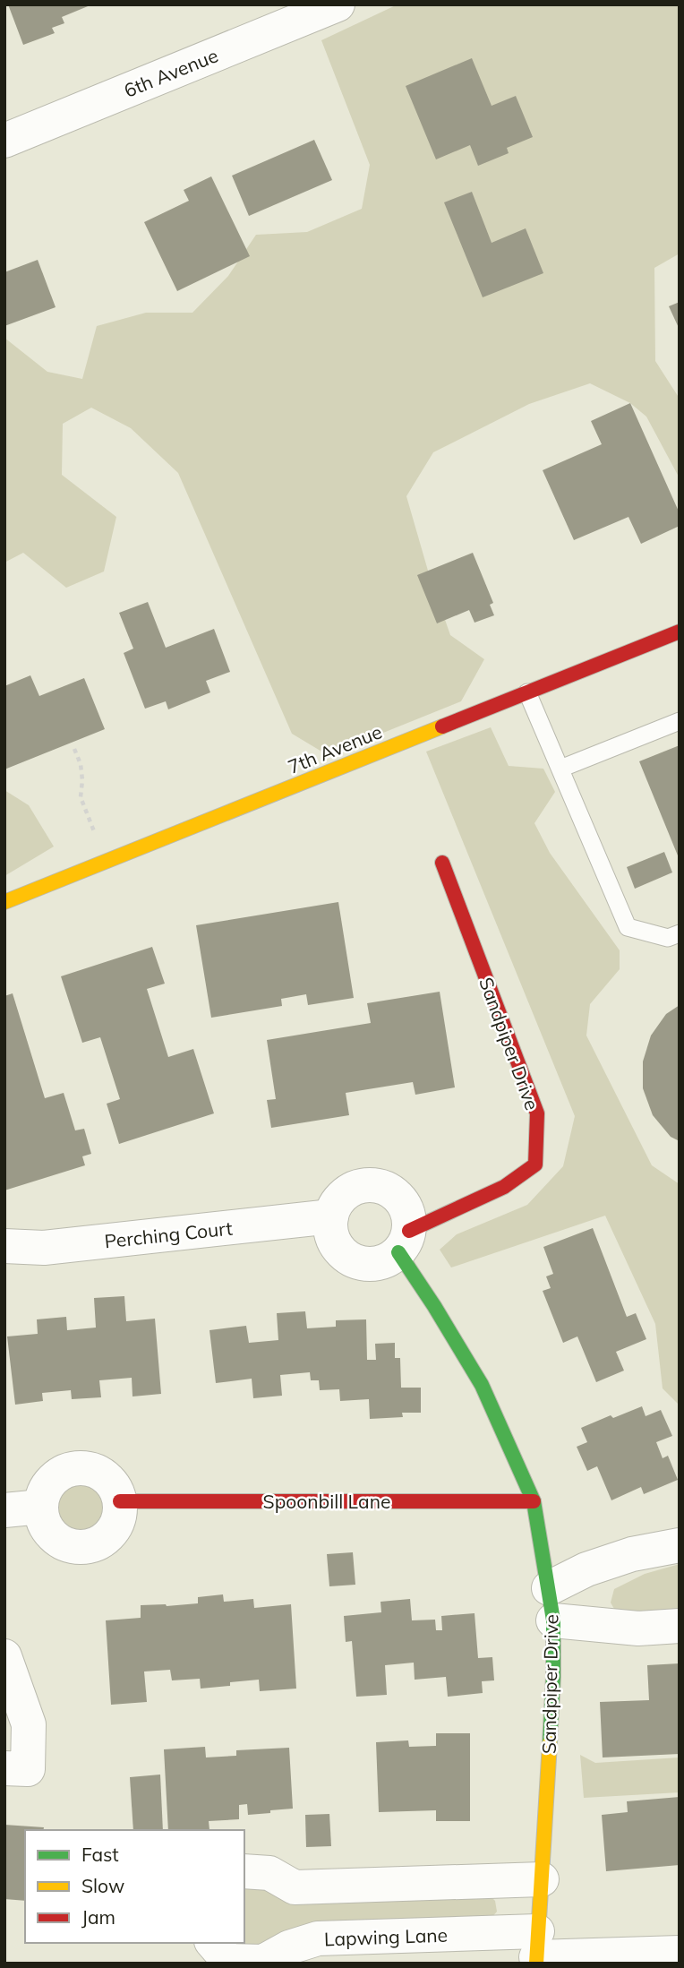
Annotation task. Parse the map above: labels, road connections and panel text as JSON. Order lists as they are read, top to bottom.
{
  "streets": {
    "street": [
      "6th Avenue",
      "7th Avenue",
      "Sandpiper Drive",
      "Perching Court",
      "Spoonbill Lane",
      "Lapwing Lane"
    ]
  },
  "crossings": [
    ["Sandpiper Drive", "Perching Court"],
    ["Sandpiper Drive", "Spoonbill Lane"],
    ["Sandpiper Drive", "Lapwing Lane"]
  ],
  "legend": ["Fast", "Slow", "Jam"]
}
